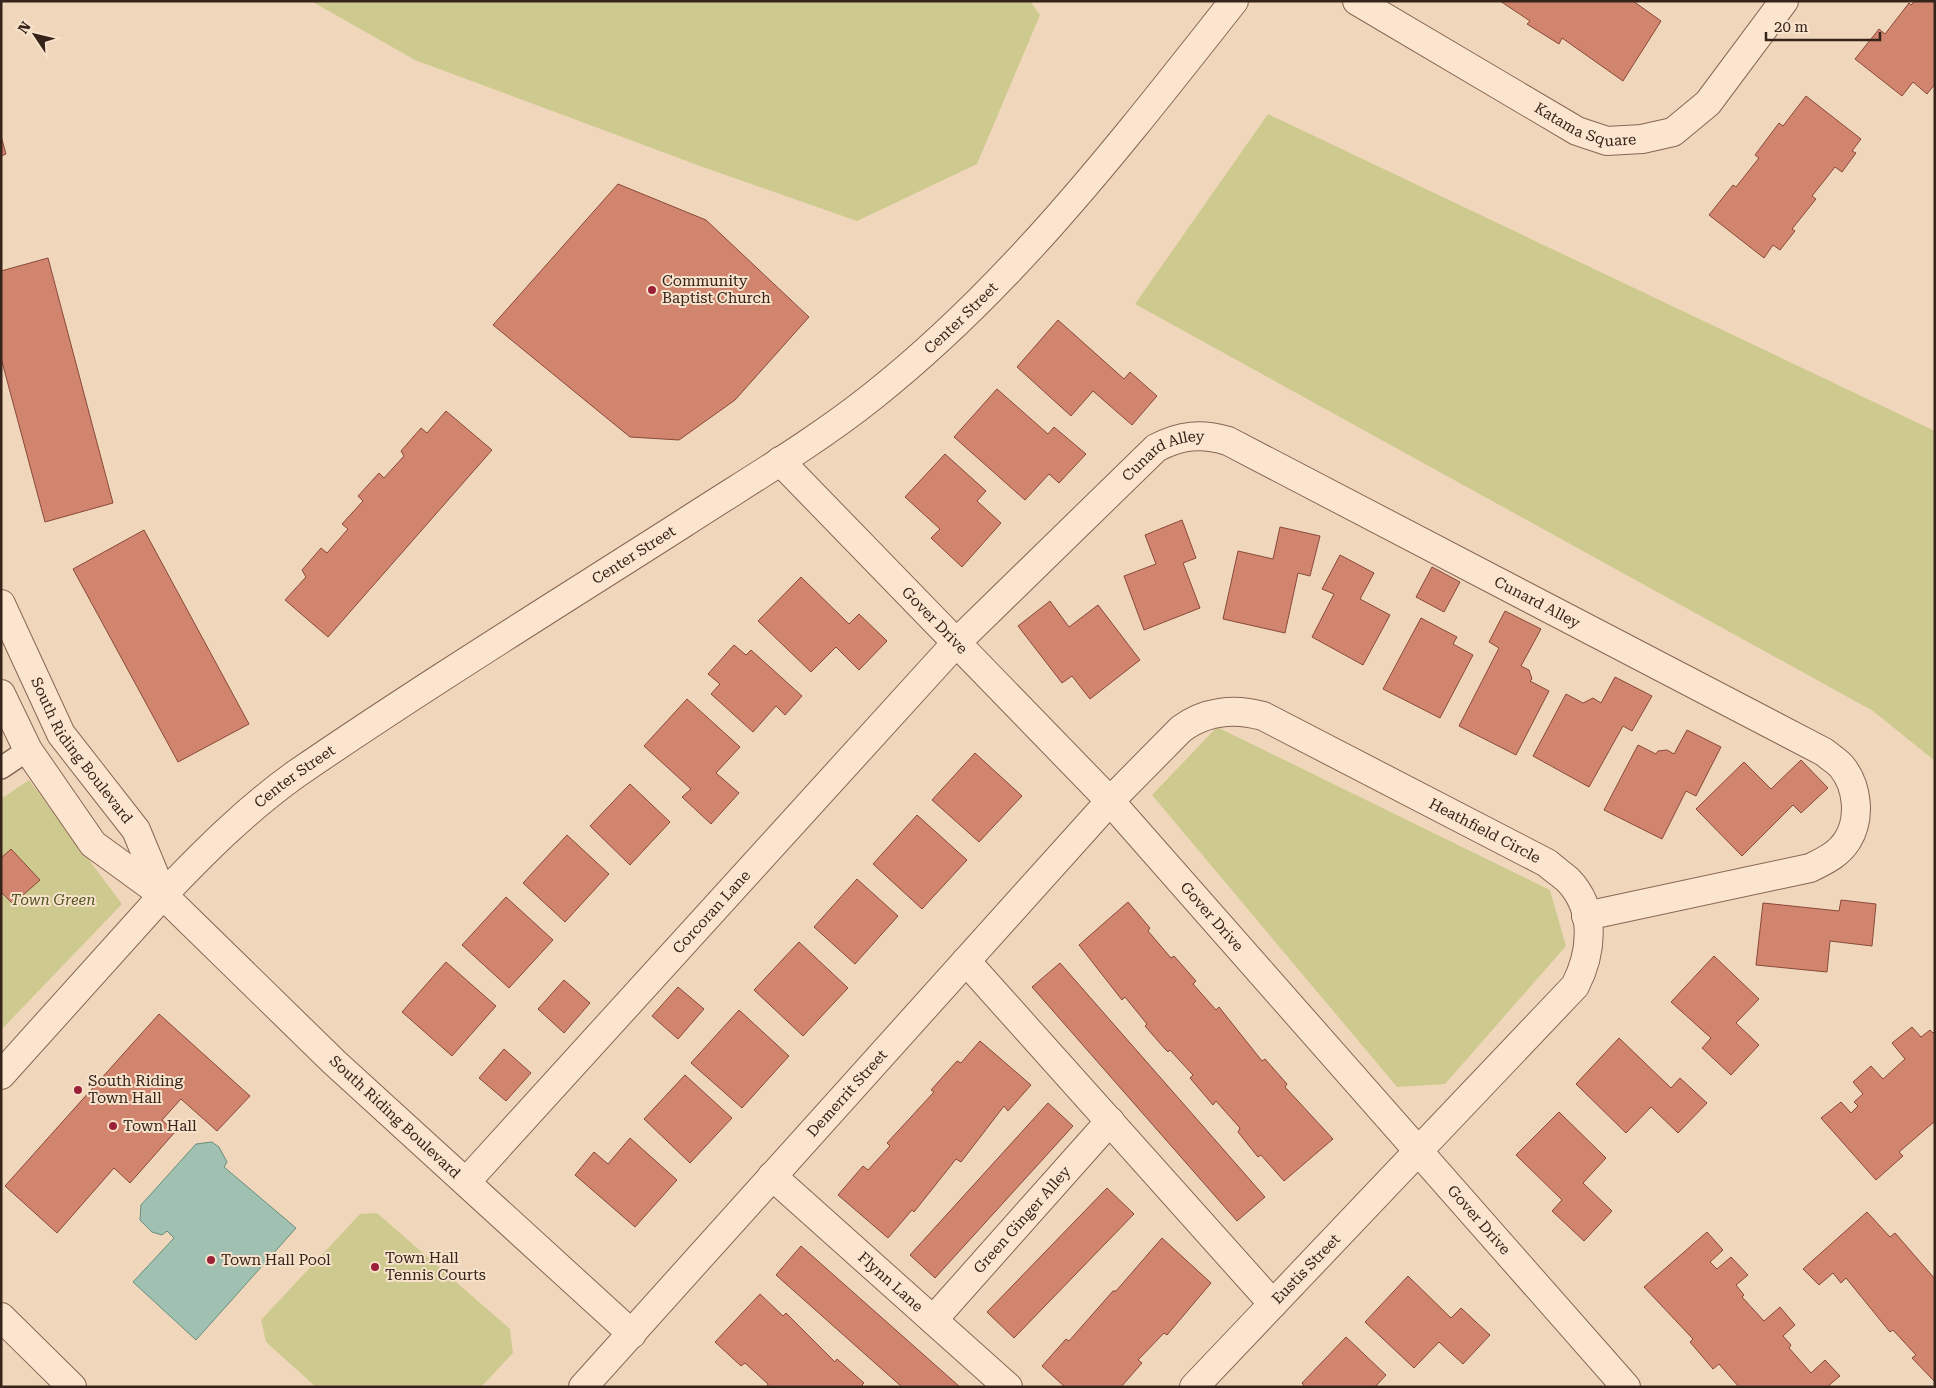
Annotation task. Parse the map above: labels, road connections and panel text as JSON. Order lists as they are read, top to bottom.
{
  "streets": {
    "street": [
      "Katama Square",
      "Center Street",
      "Cunard Alley",
      "Gover Drive",
      "South Riding Boulevard",
      "Heathfield Circle",
      "Corcoran Lane",
      "Demerrit Street",
      "Green Ginger Alley",
      "Eustis Street",
      "Flynn Lane"
    ]
  },
  "crossings": [
    ["Center Street", "Gover Drive"],
    ["Center Street", "South Riding Boulevard"],
    ["Cunard Alley", "Gover Drive"],
    ["Cunard Alley", "Heathfield Circle"],
    ["Cunard Alley", "Corcoran Lane"],
    ["Gover Drive", "Heathfield Circle"],
    ["Gover Drive", "Corcoran Lane"],
    ["Gover Drive", "Demerrit Street"],
    ["Gover Drive", "Eustis Street"],
    ["South Riding Boulevard", "Corcoran Lane"],
    ["South Riding Boulevard", "Demerrit Street"],
    ["Heathfield Circle", "Demerrit Street"],
    ["Heathfield Circle", "Eustis Street"],
    ["Demerrit Street", "Flynn Lane"],
    ["Green Ginger Alley", "Flynn Lane"]
  ],
  "parks": ["Town Green"],
  "places": [
    "Community Baptist Church",
    "South Riding Town Hall",
    "Town Hall",
    "Town Hall Pool",
    "Town Hall Tennis Courts"
  ],
  "scale_bar": "20 m",
  "north": "top left"
}
